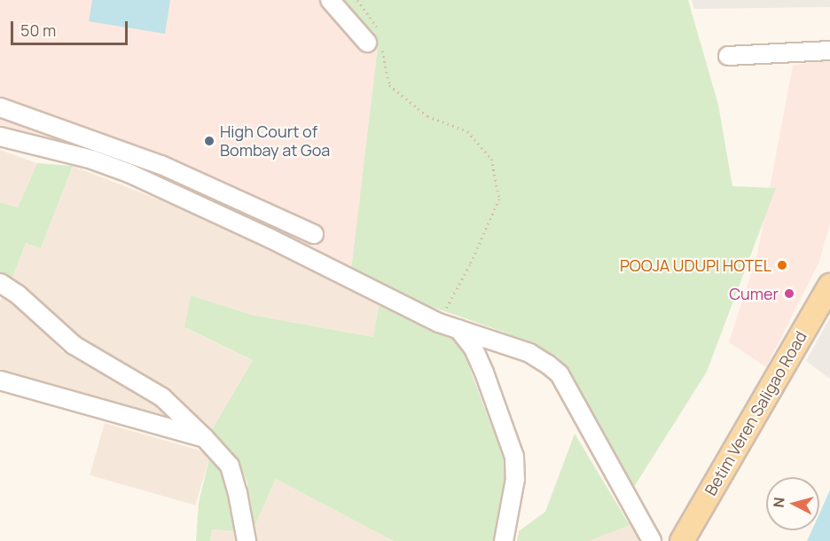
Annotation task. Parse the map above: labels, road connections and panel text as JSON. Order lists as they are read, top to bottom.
{
  "streets": {
    "main road": ["Betim Veren Saligao Road"]
  },
  "places": ["High Court of Bombay at Goa", "POOJA UDUPI HOTEL", "Cumer"],
  "scale_bar": "50 m",
  "north": "left"
}
